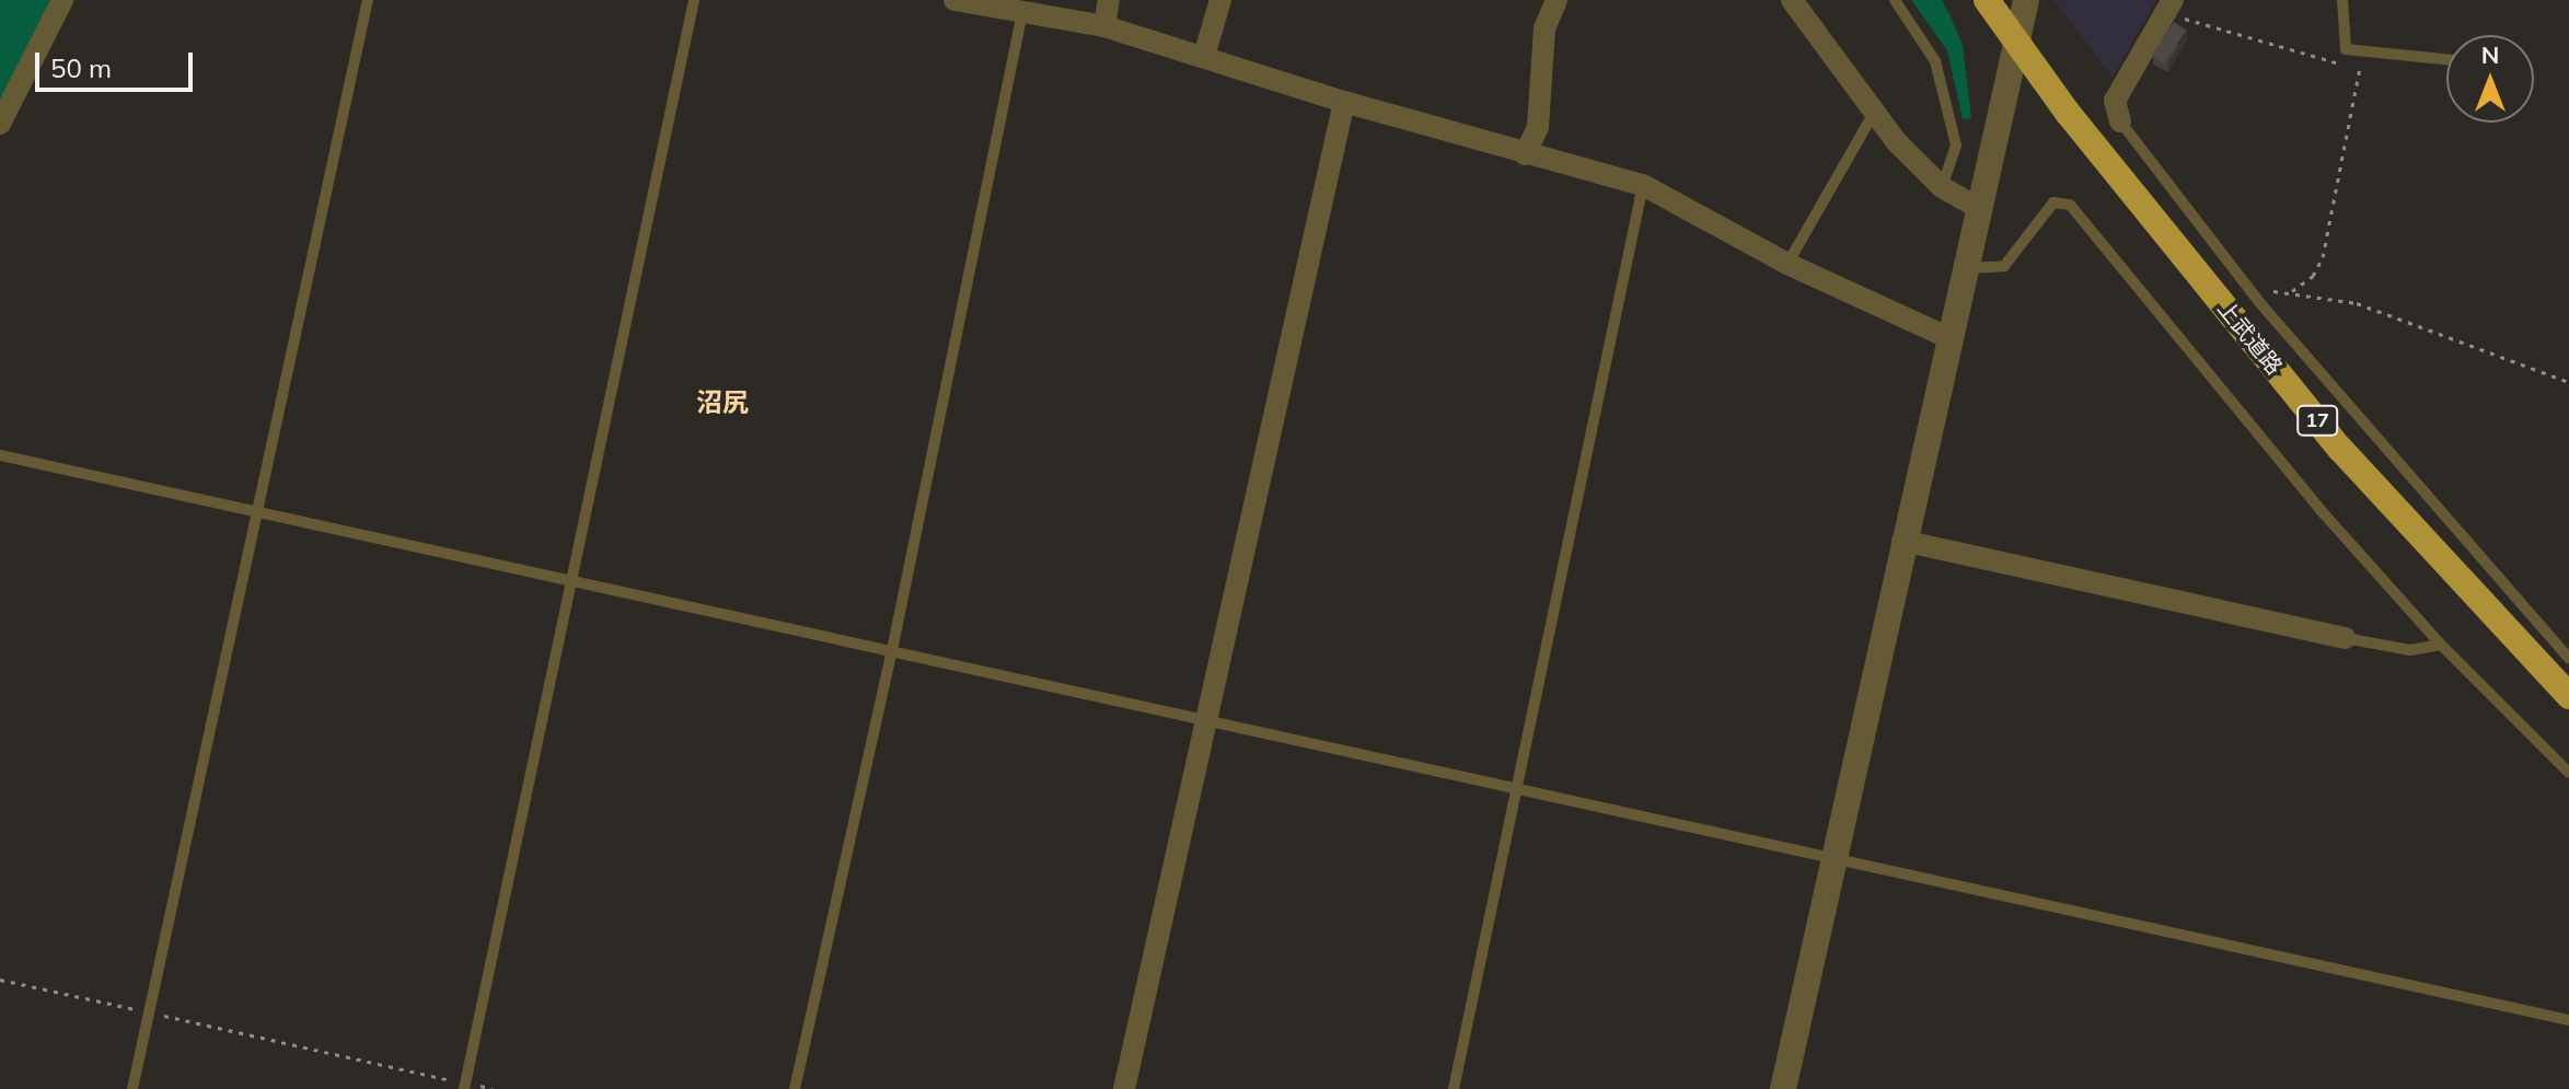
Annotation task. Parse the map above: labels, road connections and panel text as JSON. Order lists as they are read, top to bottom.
{
  "streets": {
    "highway": ["上武道路", "17"]
  },
  "districts": ["沼尻"],
  "scale_bar": "50 m",
  "north": "top"
}
